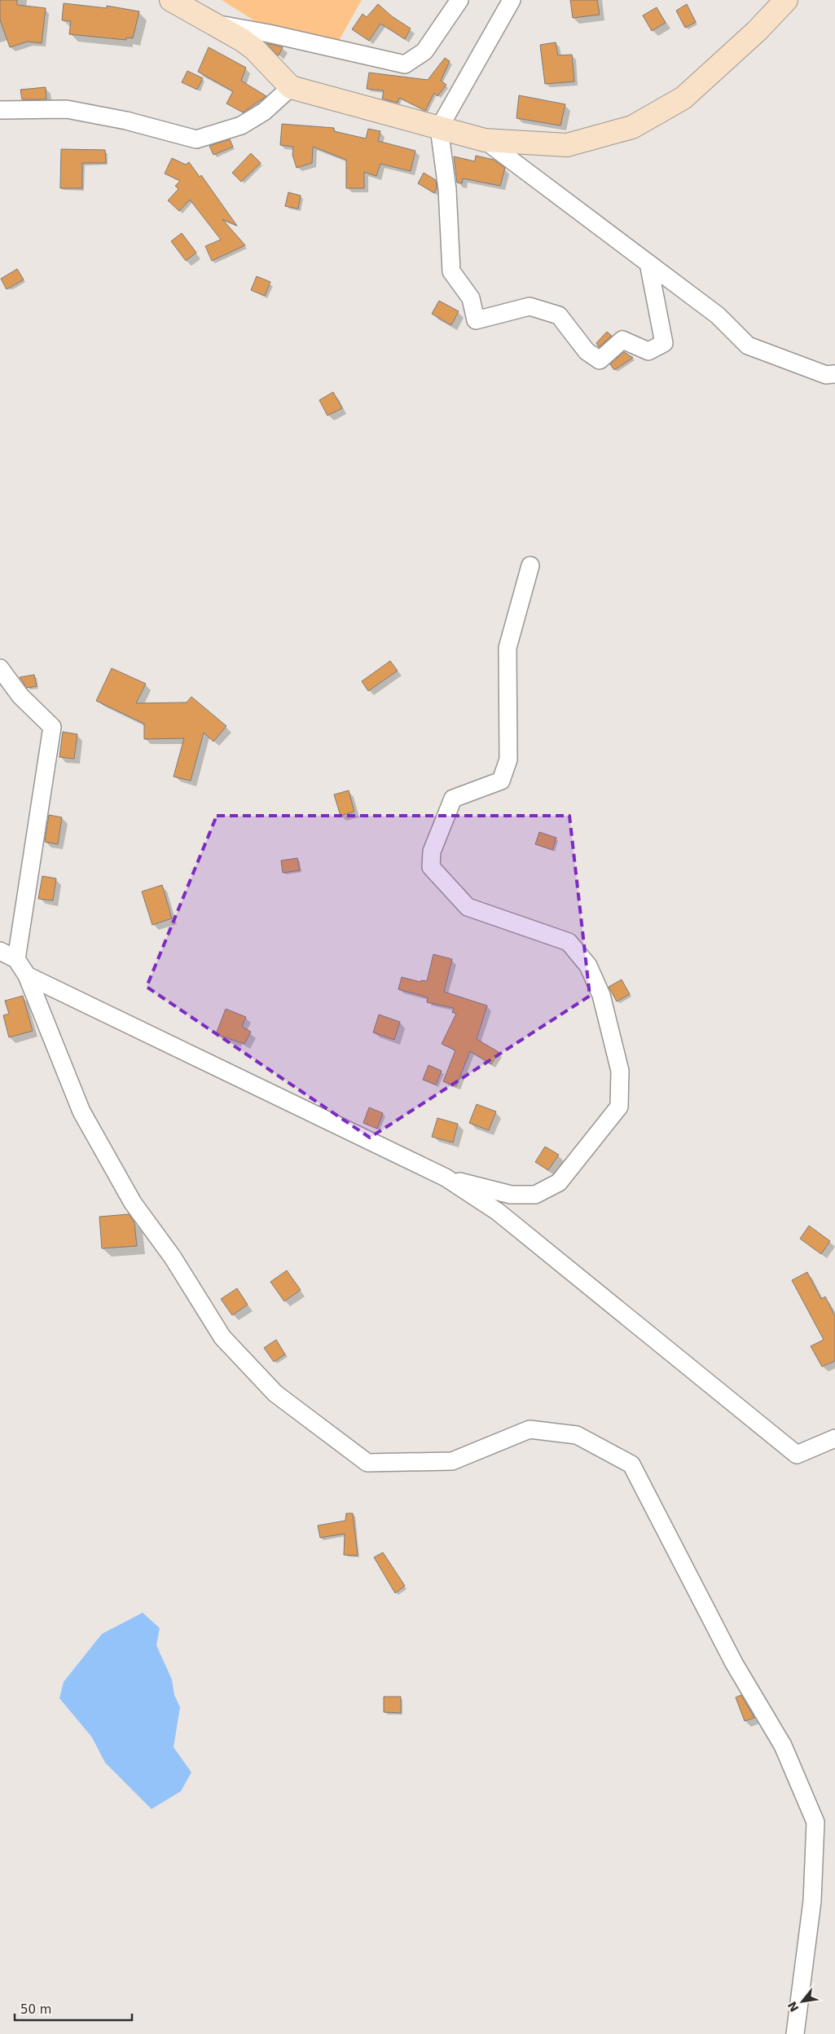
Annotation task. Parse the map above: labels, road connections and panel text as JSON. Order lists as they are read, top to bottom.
{
  "scale_bar": "50 m",
  "north": "bottom left"
}
